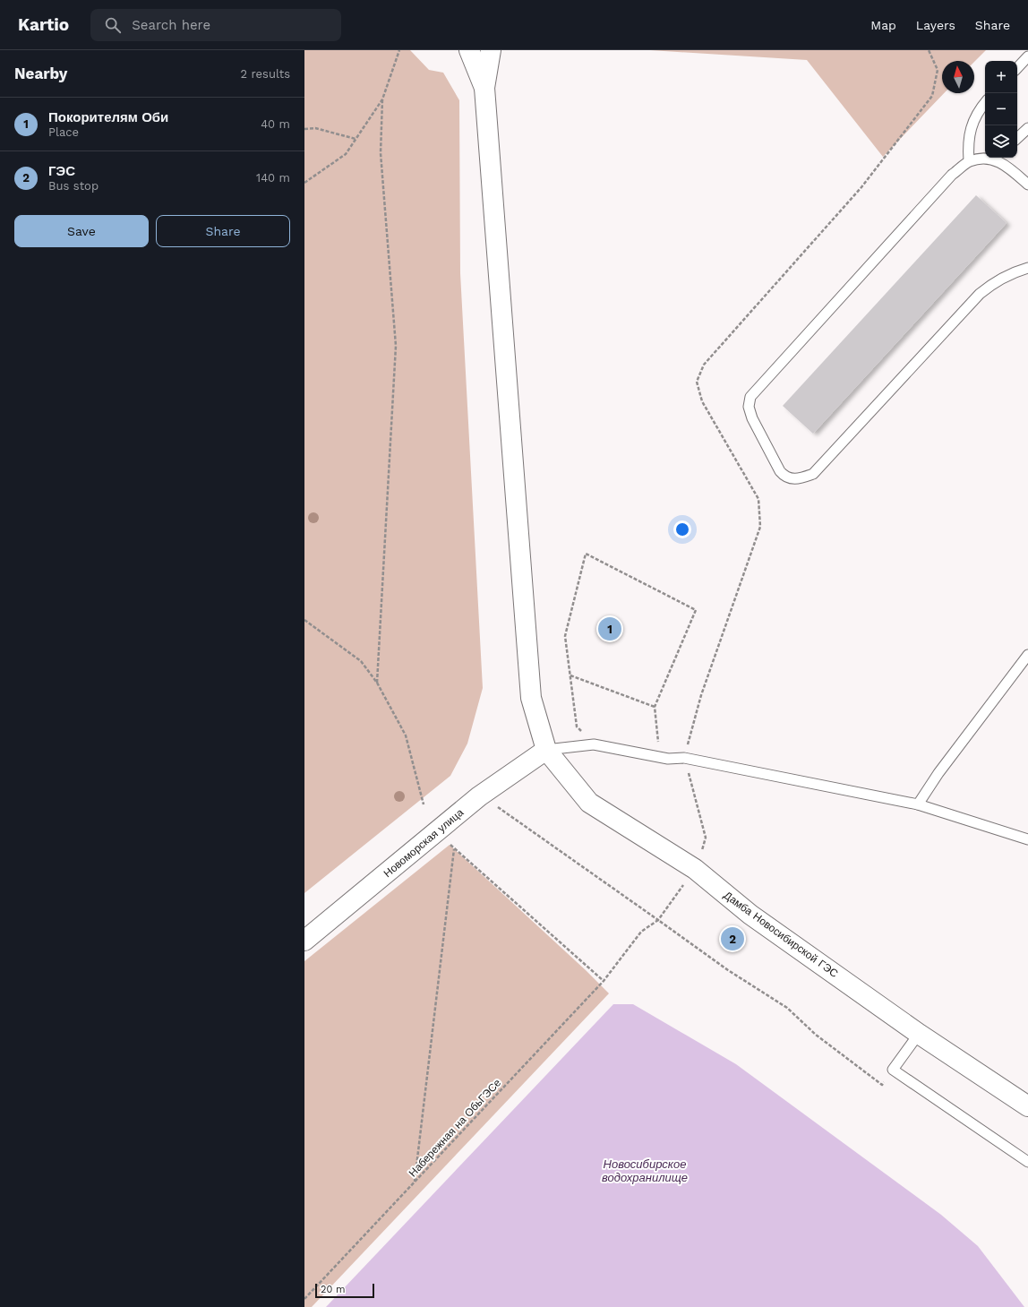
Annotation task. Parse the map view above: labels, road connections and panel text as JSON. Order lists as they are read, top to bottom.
{
  "streets": {
    "main road": ["Новоморская улица", "Дамба Новосибирской ГЭС"],
    "path": ["Набережная на ОбьГЭСе"]
  },
  "crossings": [
    ["Новоморская улица", "Дамба Новосибирской ГЭС"]
  ],
  "water": ["Новосибирское водохранилище"],
  "scale_bar": "20 m",
  "north": "top",
  "page": {
    "header": "Kartio",
    "search": "Search here",
    "nav": ["Map", "Layers", "Share"],
    "heading": ["Nearby", "2 results"],
    "map_buttons": ["+", "−"],
    "list": [
      {
        "mark": "1",
        "name": "Покорителям Оби",
        "note": "Place",
        "value": "40 m"
      },
      {
        "mark": "2",
        "name": "ГЭС",
        "note": "Bus stop",
        "value": "140 m"
      }
    ],
    "buttons": ["Save", "Share"],
    "pins": ["1", "2"],
    "scale": "20 m"
  }
}
